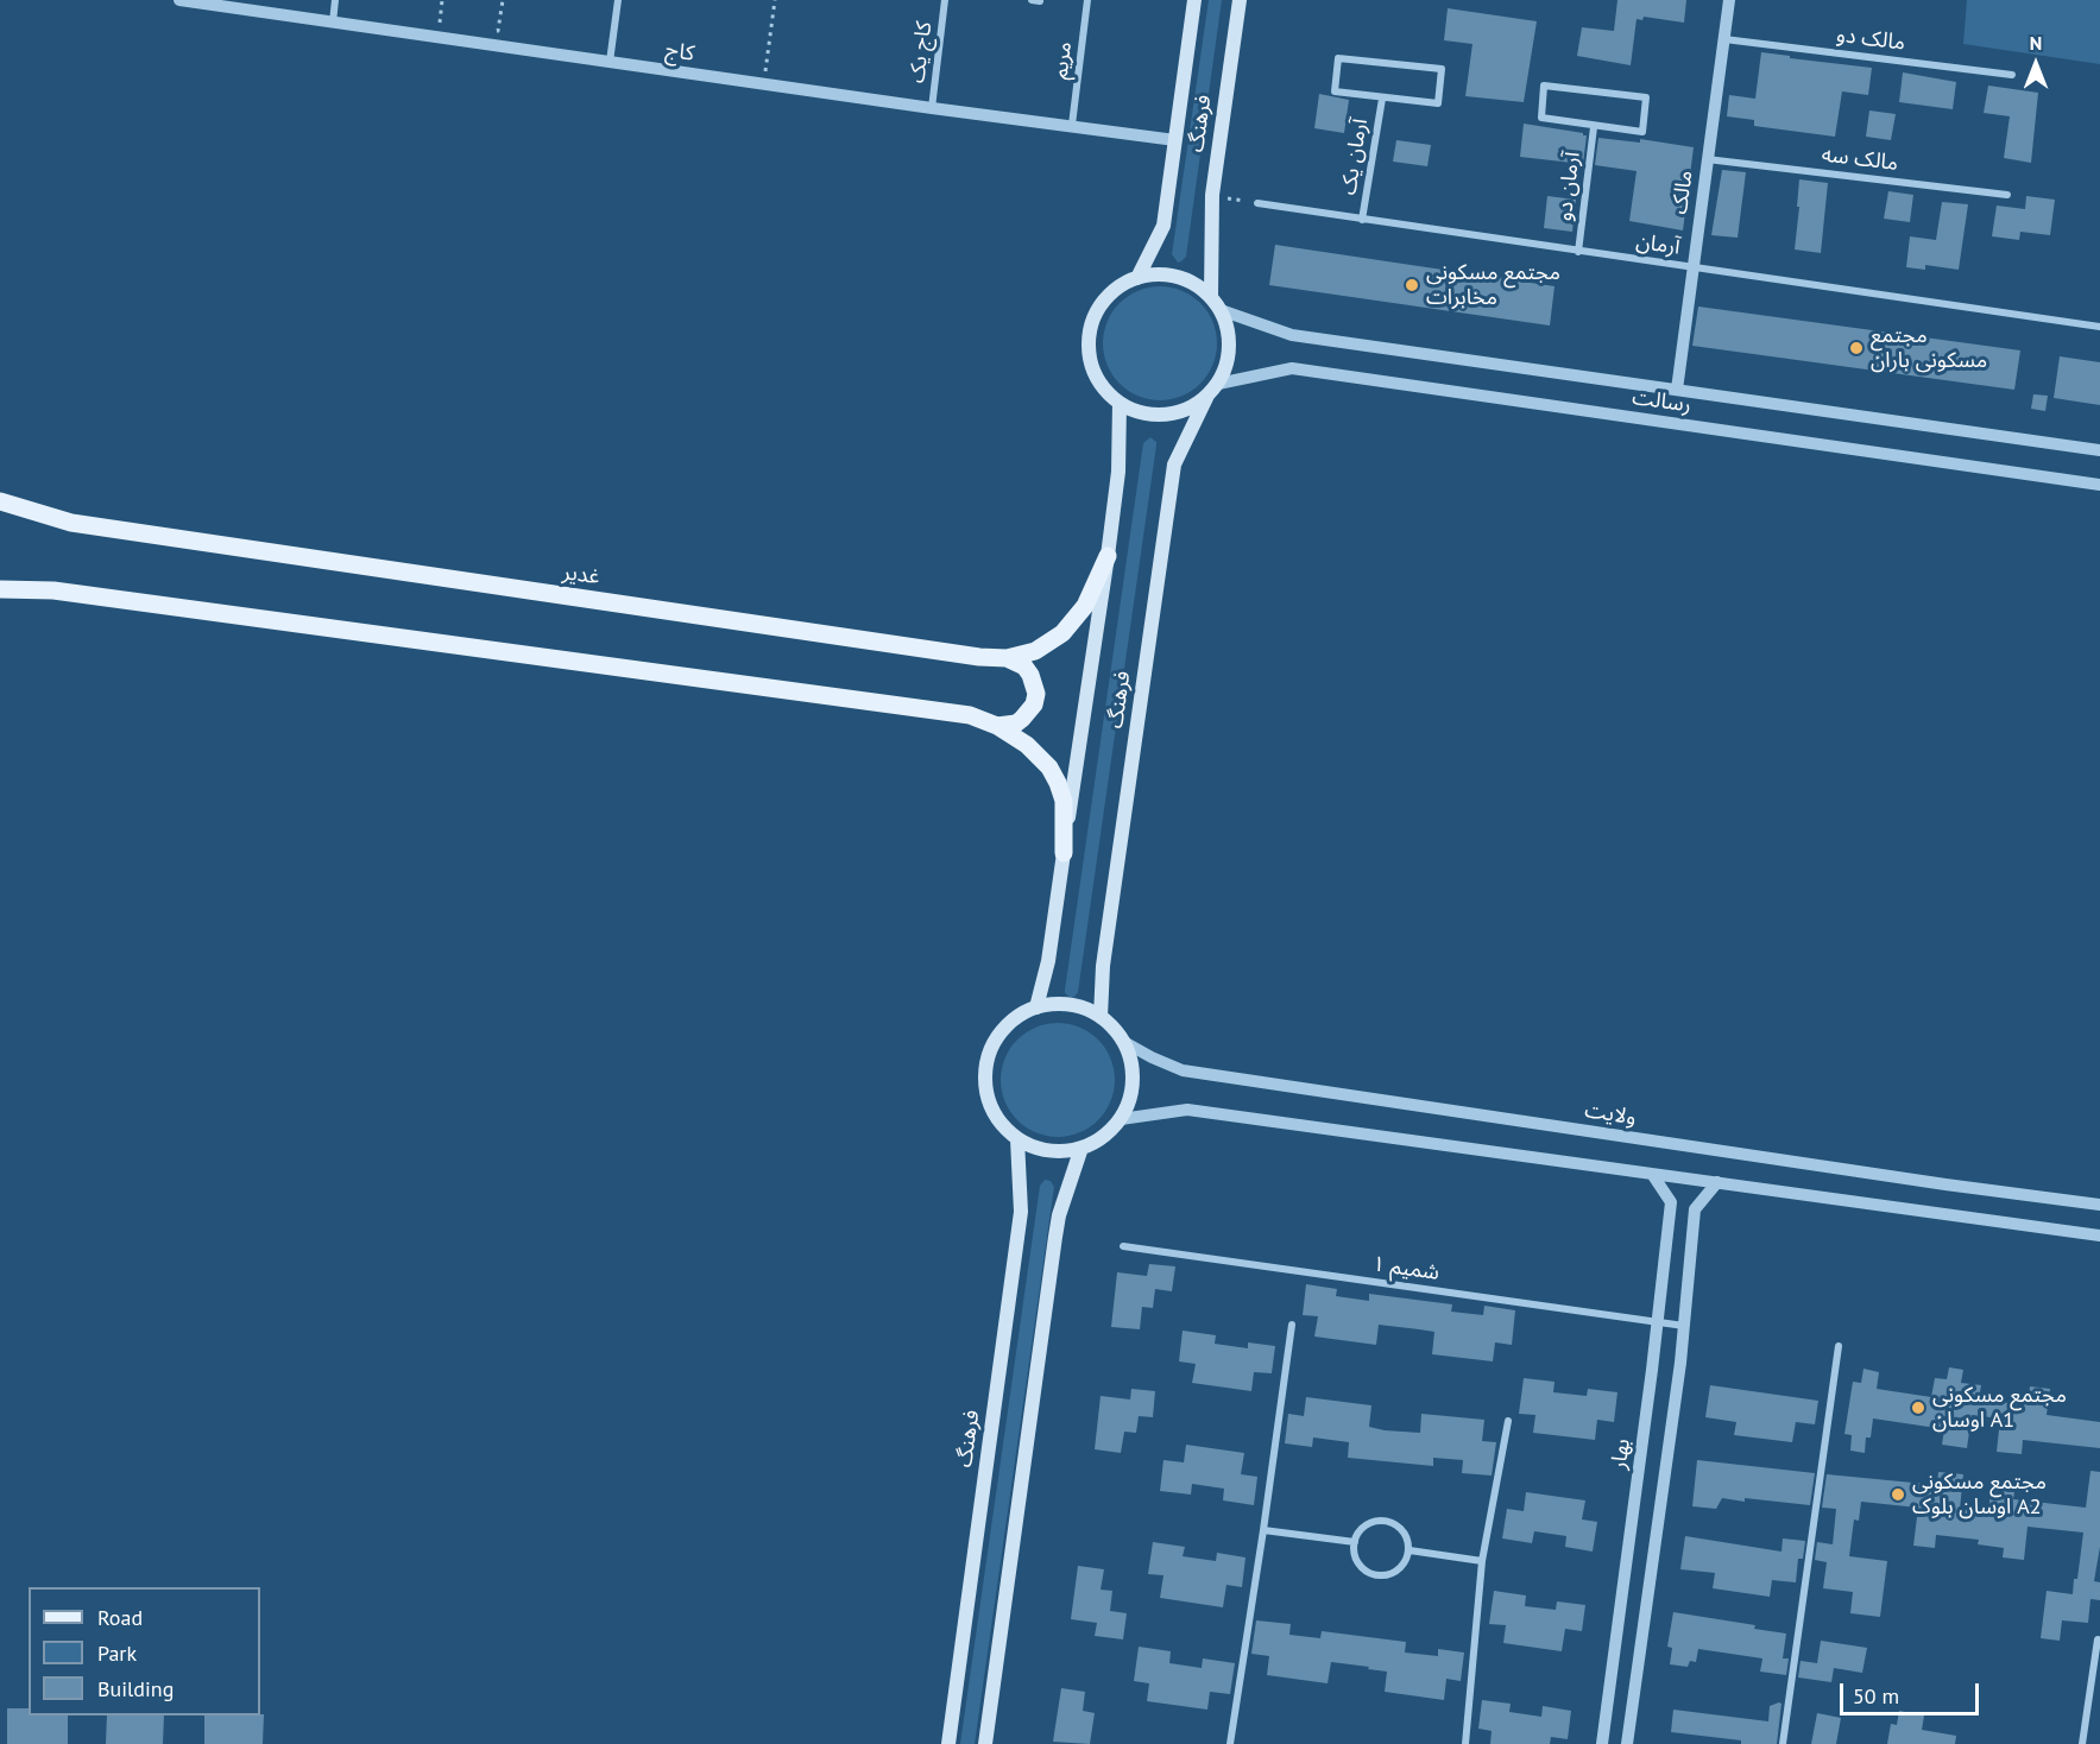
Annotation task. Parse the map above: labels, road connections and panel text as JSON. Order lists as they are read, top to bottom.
{
  "streets": {
    "main road": ["فرهنگ", "غدیر"],
    "street": [
      "مالک دو",
      "کاج",
      "کاج یک",
      "مریم",
      "آرمان یک",
      "مالک سه",
      "آرمان دو",
      "مالک",
      "آرمان",
      "رسالت",
      "ولایت",
      "شمیم ۱",
      "بهار"
    ]
  },
  "crossings": [
    ["مالک دو", "مالک"],
    ["کاج", "کاج یک"],
    ["کاج", "مریم"],
    ["کاج", "فرهنگ"],
    ["فرهنگ", "رسالت"],
    ["فرهنگ", "غدیر"],
    ["فرهنگ", "ولایت"],
    ["آرمان یک", "آرمان"],
    ["مالک سه", "مالک"],
    ["آرمان دو", "آرمان"],
    ["مالک", "آرمان"],
    ["مالک", "رسالت"],
    ["شمیم ۱", "بهار"]
  ],
  "places": [
    "مجتمع مسکونی مخابرات",
    "مجتمع مسکونی باران",
    "مجتمع مسکونی اوسان A1",
    "مجتمع مسکونی اوسان بلوک A2"
  ],
  "legend": ["Road", "Park", "Building"],
  "scale_bar": "50 m",
  "north": "top"
}
